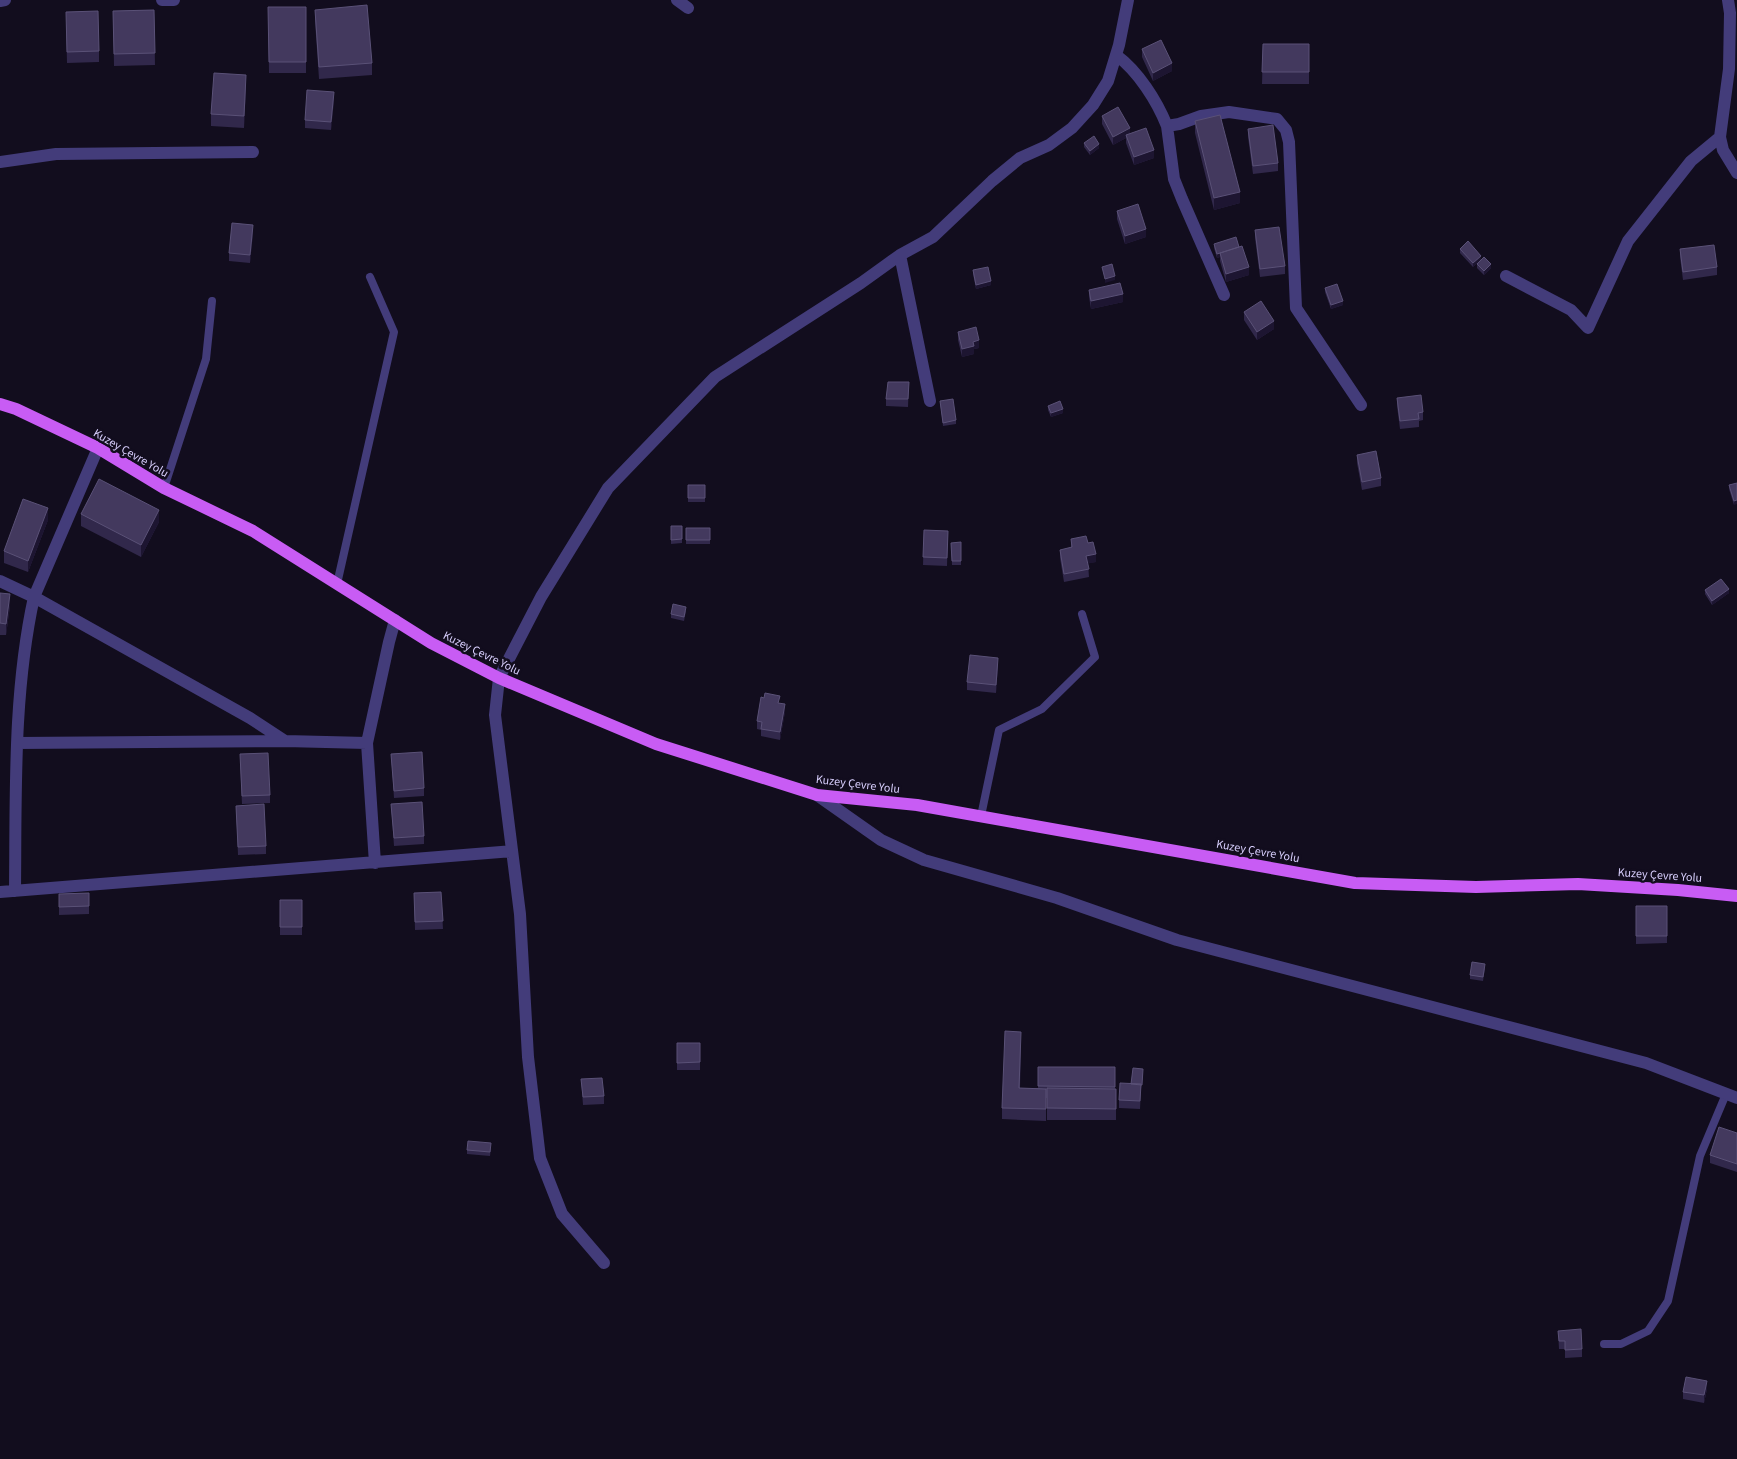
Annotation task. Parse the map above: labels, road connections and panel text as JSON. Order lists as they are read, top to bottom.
{
  "streets": {
    "main road": ["Kuzey Çevre Yolu"]
  }
}
